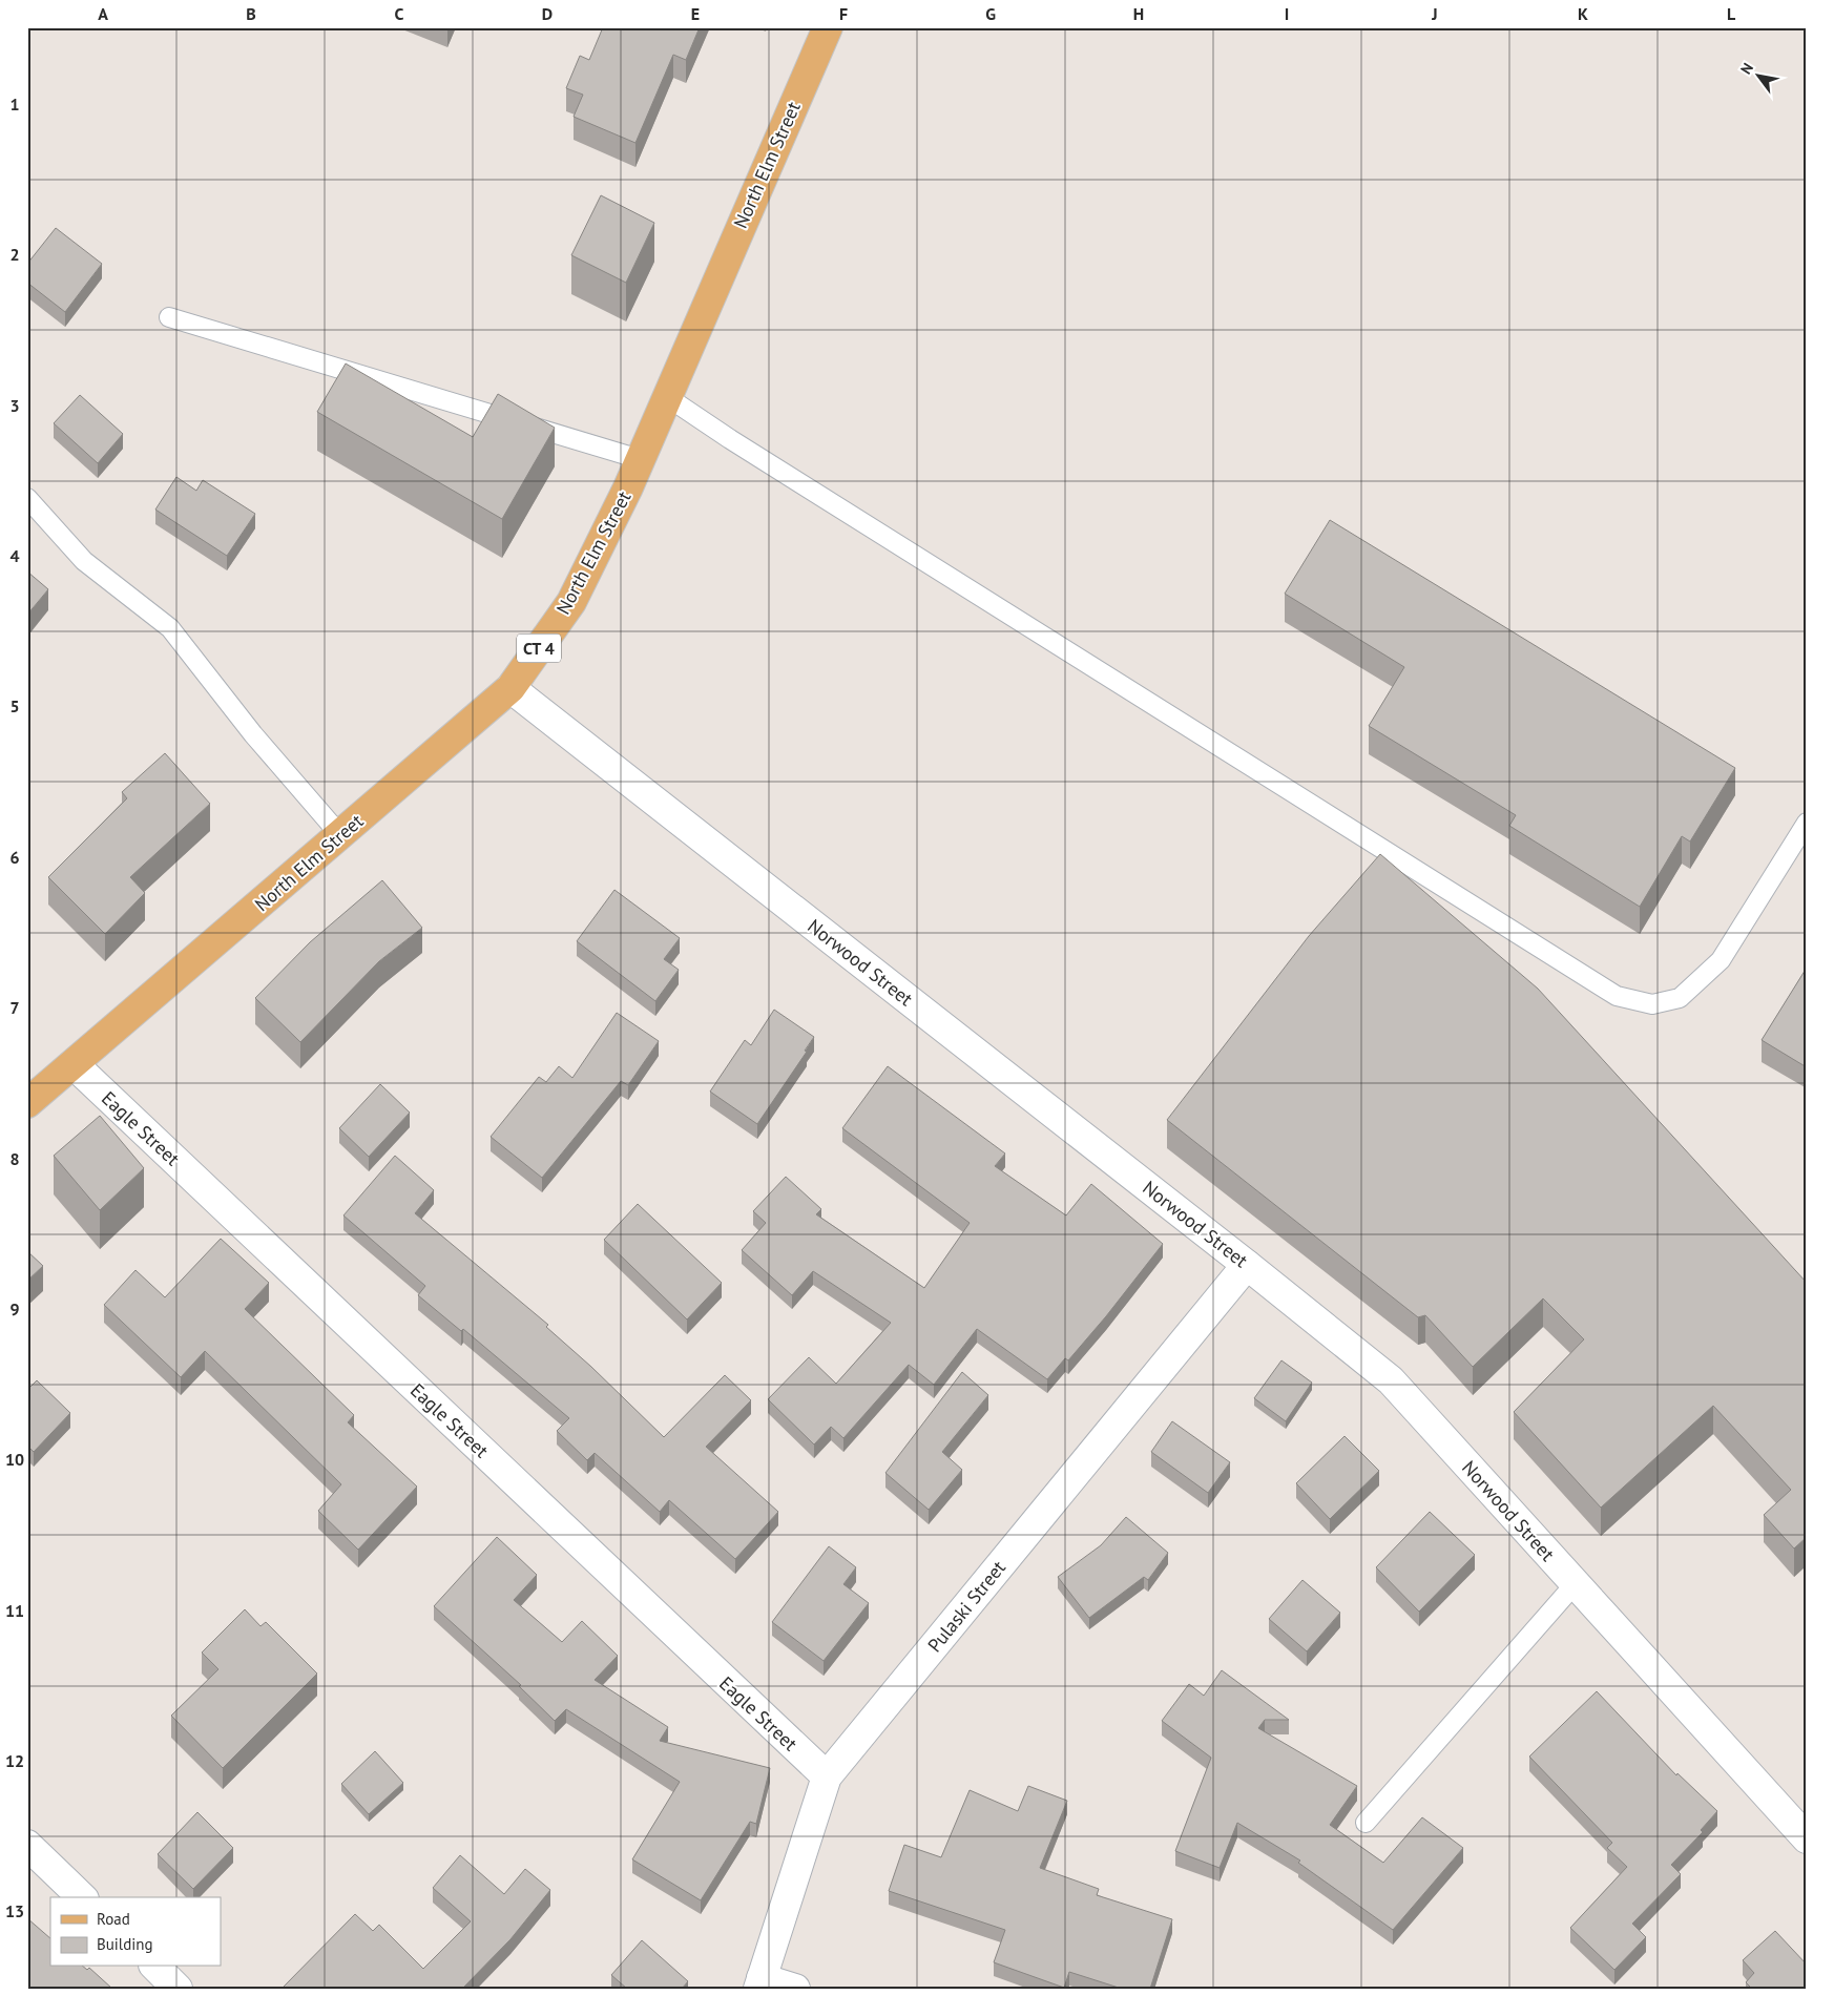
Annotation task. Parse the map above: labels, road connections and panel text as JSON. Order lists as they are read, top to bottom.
{
  "streets": {
    "main road": ["North Elm Street", "CT 4"],
    "street": ["Norwood Street", "Eagle Street", "Pulaski Street"]
  },
  "crossings": [
    ["North Elm Street", "Norwood Street"],
    ["North Elm Street", "Eagle Street"],
    ["Norwood Street", "Pulaski Street"],
    ["Eagle Street", "Pulaski Street"]
  ],
  "legend": ["Road", "Building"],
  "north": "top left",
  "grid": {
    "columns": [
      "A",
      "B",
      "C",
      "D",
      "E",
      "F",
      "G",
      "H",
      "I",
      "J",
      "K",
      "L"
    ],
    "rows": [
      "1",
      "2",
      "3",
      "4",
      "5",
      "6",
      "7",
      "8",
      "9",
      "10",
      "11",
      "12",
      "13"
    ]
  }
}
